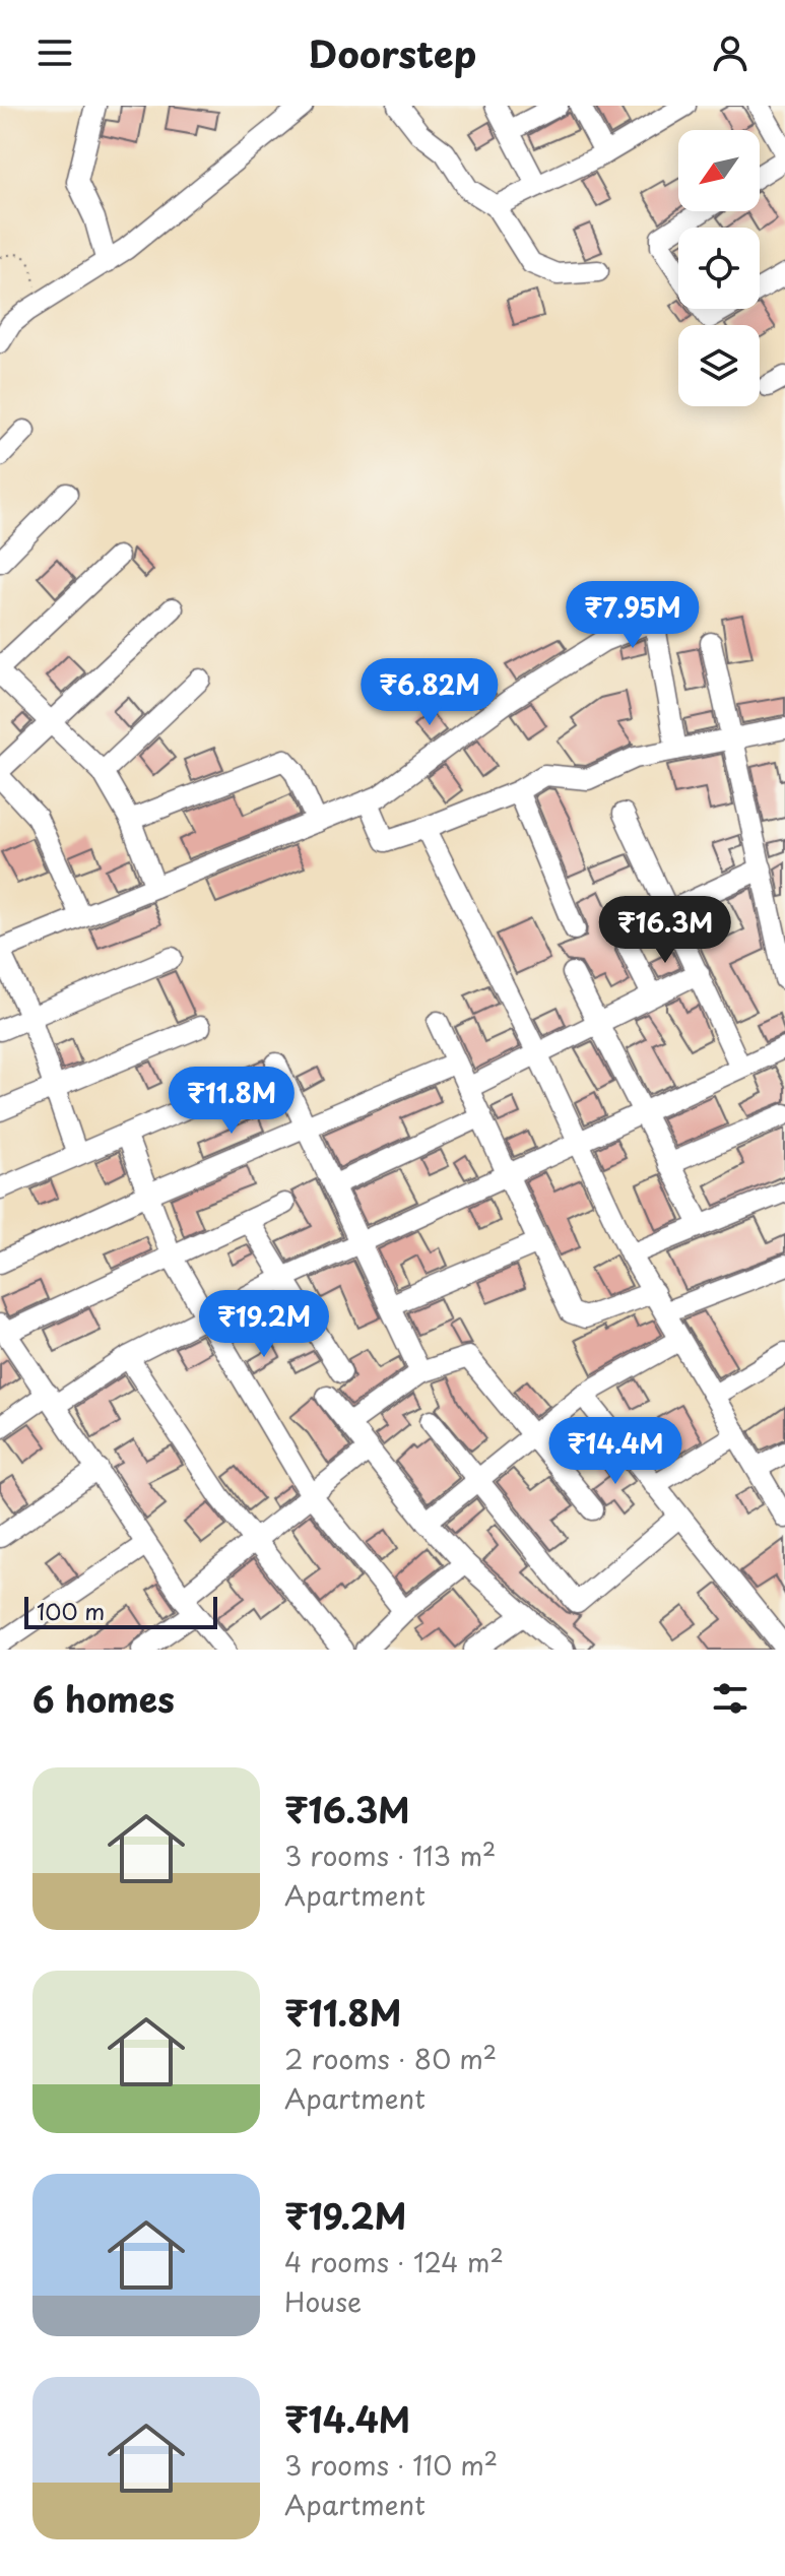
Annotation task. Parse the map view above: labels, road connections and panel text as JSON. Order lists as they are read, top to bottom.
{
  "scale_bar": "100 m",
  "north": "bottom left",
  "page": {
    "header": "Doorstep",
    "price": [
      "₹7.95M",
      "₹6.82M",
      "₹16.3M",
      "₹11.8M",
      "₹19.2M",
      "₹14.4M"
    ],
    "scale": "100 m",
    "heading": "6 homes",
    "list": [
      {
        "name": "₹16.3M",
        "note": "3 rooms · 113 m² · Apartment"
      },
      {
        "name": "₹11.8M",
        "note": "2 rooms · 80 m² · Apartment"
      },
      {
        "name": "₹19.2M",
        "note": "4 rooms · 124 m² · House"
      },
      {
        "name": "₹14.4M",
        "note": "3 rooms · 110 m² · Apartment"
      }
    ]
  }
}
